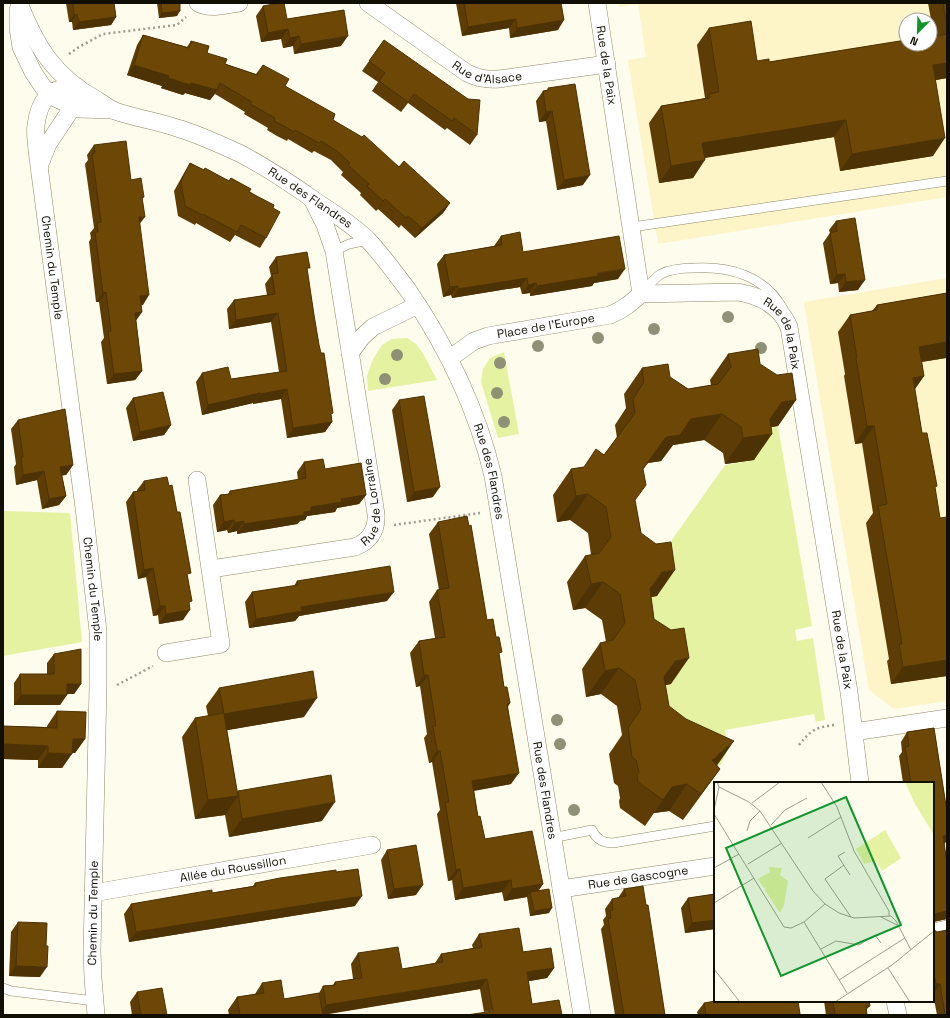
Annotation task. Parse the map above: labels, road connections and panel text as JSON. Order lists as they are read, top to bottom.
{
  "streets": {
    "street": [
      "Rue de la Paix",
      "Rue d'Alsace",
      "Rue des Flandres",
      "Chemin du Temple",
      "Place de l'Europe",
      "Rue de Lorraine",
      "Allée du Roussillon",
      "Rue de Gascogne"
    ]
  },
  "crossings": [
    ["Rue de la Paix", "Rue d'Alsace"],
    ["Rue de la Paix", "Place de l'Europe"],
    ["Rue des Flandres", "Chemin du Temple"],
    ["Rue des Flandres", "Place de l'Europe"],
    ["Rue des Flandres", "Rue de Lorraine"],
    ["Rue des Flandres", "Rue de Gascogne"],
    ["Chemin du Temple", "Allée du Roussillon"]
  ],
  "north": "bottom left"
}
